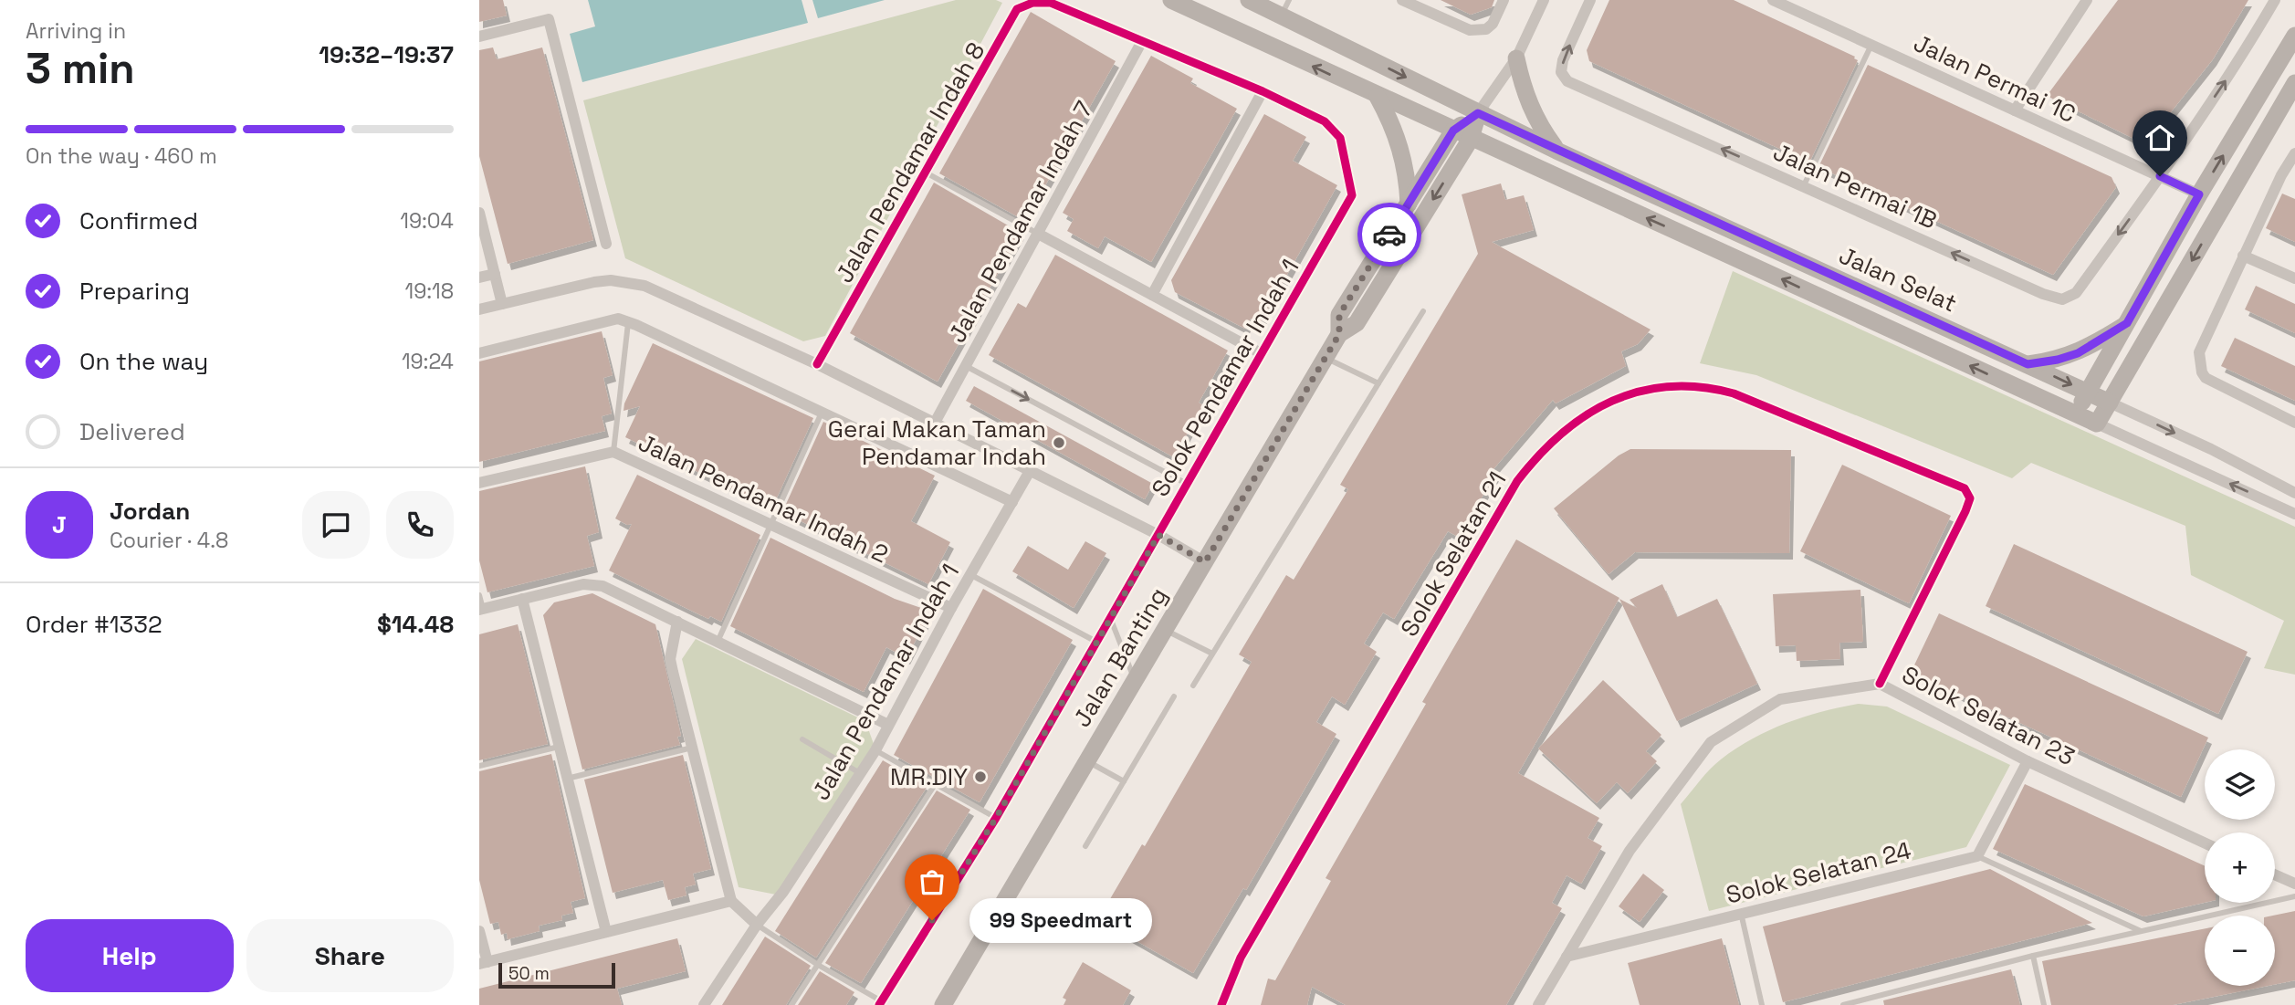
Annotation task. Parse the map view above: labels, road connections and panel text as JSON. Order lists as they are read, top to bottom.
{
  "streets": {
    "main road": ["Jalan Selat", "Jalan Banting"],
    "street": [
      "Jalan Permai 1C",
      "Jalan Pendamar Indah 8",
      "Jalan Permai 1B",
      "Jalan Pendamar Indah 7",
      "Solok Pendamar Indah 1",
      "Jalan Pendamar Indah 2",
      "Solok Selatan 21",
      "Jalan Pendamar Indah 1",
      "Solok Selatan 23",
      "Solok Selatan 24"
    ]
  },
  "crossings": [
    ["Jalan Permai 1C", "Jalan Permai 1B"],
    ["Jalan Pendamar Indah 8", "Solok Pendamar Indah 1"],
    ["Jalan Pendamar Indah 7", "Solok Pendamar Indah 1"],
    ["Jalan Selat", "Jalan Banting"],
    ["Jalan Pendamar Indah 2", "Jalan Pendamar Indah 1"],
    ["Solok Selatan 21", "Solok Selatan 23"],
    ["Solok Selatan 23", "Solok Selatan 24"]
  ],
  "places": ["Gerai Makan Taman Pendamar Indah", "MR.DIY", "99 Speedmart"],
  "scale_bar": "50 m",
  "page": {
    "heading": ["3 min", "Arriving in", "19:32–19:37"],
    "panel": [
      "Jordan",
      "Courier · 4.8",
      "Order #1332",
      "$14.48"
    ],
    "bar": "On the way · 460 m",
    "list": [
      ["Confirmed", "19:04"],
      ["Preparing", "19:18"],
      ["On the way", "19:24"],
      "Delivered"
    ],
    "round": "J",
    "map_buttons": ["+", "−"],
    "bubble": "99 Speedmart",
    "buttons": ["Help", "Share"],
    "scale": "50 m"
  }
}
